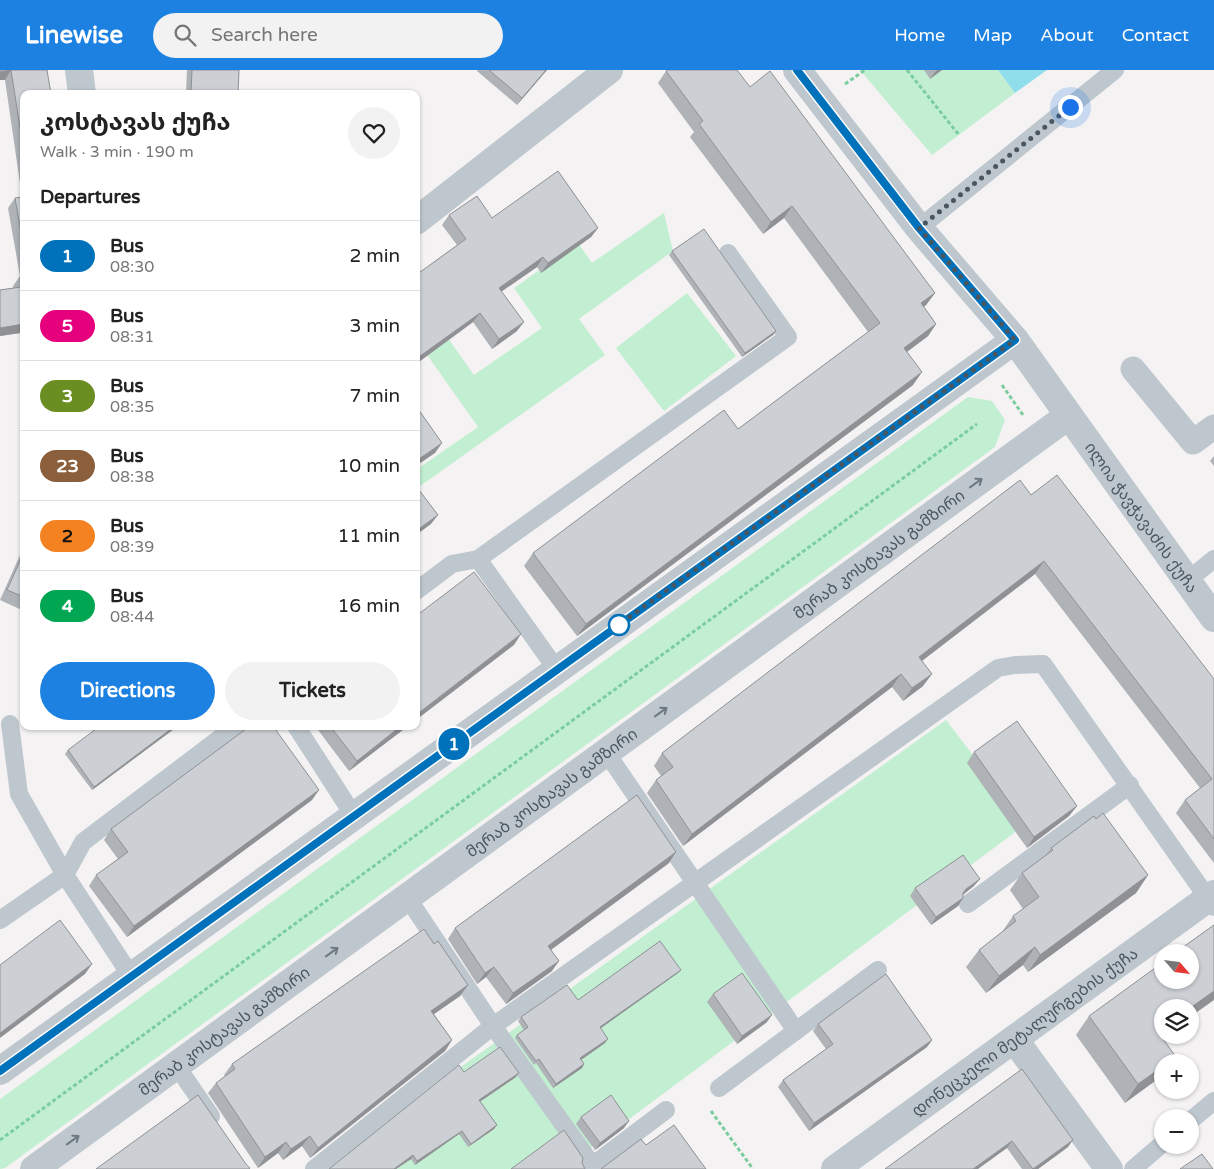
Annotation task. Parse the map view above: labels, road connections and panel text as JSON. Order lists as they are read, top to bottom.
{
  "streets": {
    "street": ["ილია ჭავჭავაძის ქუჩა", "მერაბ კოსტავას გამზირი", "დონეცკელი მეტალურგების ქუჩა"]
  },
  "crossings": [
    ["ილია ჭავჭავაძის ქუჩა", "მერაბ კოსტავას გამზირი"]
  ],
  "lines": ["bus line 1"],
  "north": "bottom right",
  "page": {
    "header": "Linewise",
    "search": "Search here",
    "nav": [
      "Home",
      "Map",
      "About",
      "Contact"
    ],
    "on_map": "1",
    "heading": [
      ["კოსტავას ქუჩა", "Walk · 3 min · 190 m"],
      "Departures"
    ],
    "list": [
      {
        "mark": "1",
        "name": "Bus",
        "note": "08:30",
        "value": "2 min"
      },
      {
        "mark": "5",
        "name": "Bus",
        "note": "08:31",
        "value": "3 min"
      },
      {
        "mark": "3",
        "name": "Bus",
        "note": "08:35",
        "value": "7 min"
      },
      {
        "mark": "23",
        "name": "Bus",
        "note": "08:38",
        "value": "10 min"
      },
      {
        "mark": "2",
        "name": "Bus",
        "note": "08:39",
        "value": "11 min"
      },
      {
        "mark": "4",
        "name": "Bus",
        "note": "08:44",
        "value": "16 min"
      }
    ],
    "buttons": ["Directions", "Tickets"],
    "map_buttons": ["+", "−"]
  }
}
